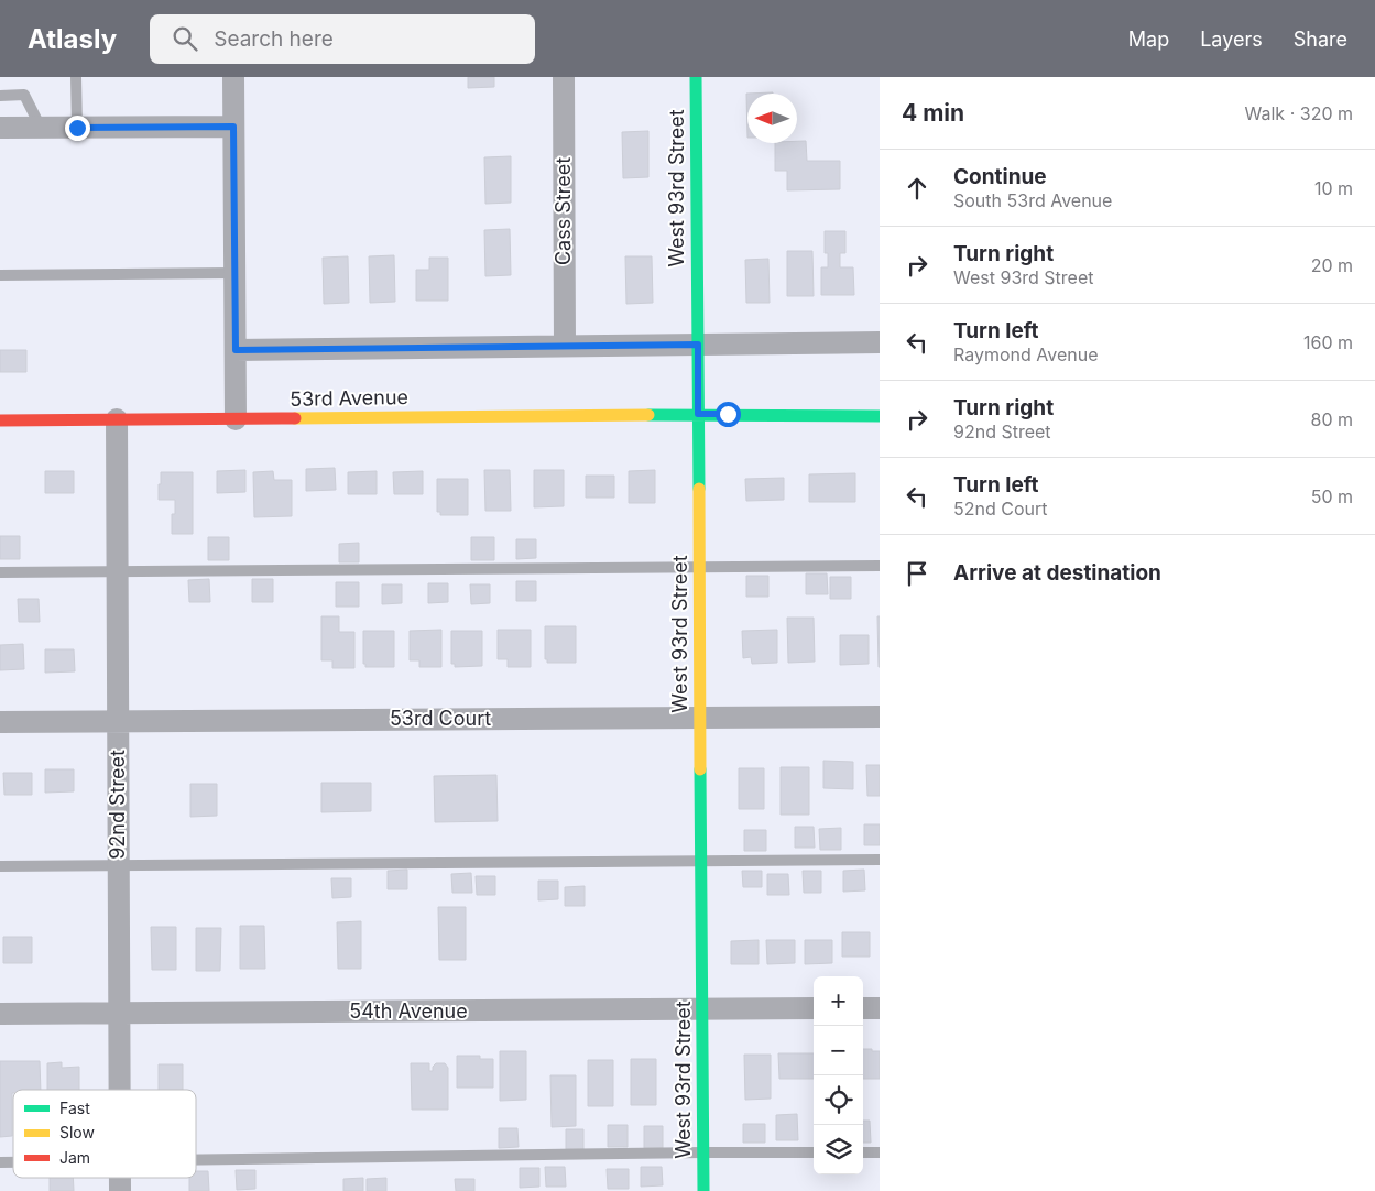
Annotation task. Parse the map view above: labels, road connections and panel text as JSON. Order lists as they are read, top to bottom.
{
  "streets": {
    "main road": ["West 93rd Street", "53rd Avenue"],
    "street": [
      "Cass Street",
      "53rd Court",
      "92nd Street",
      "54th Avenue"
    ]
  },
  "crossings": [
    ["West 93rd Street", "53rd Avenue"],
    ["West 93rd Street", "53rd Court"],
    ["West 93rd Street", "54th Avenue"],
    ["53rd Avenue", "92nd Street"],
    ["53rd Court", "92nd Street"],
    ["92nd Street", "54th Avenue"]
  ],
  "legend": ["Fast", "Slow", "Jam"],
  "north": "left",
  "page": {
    "header": "Atlasly",
    "search": "Search here",
    "nav": ["Map", "Layers", "Share"],
    "heading": ["4 min", "Walk · 320 m"],
    "list": [
      ["Continue", "South 53rd Avenue", "10 m"],
      ["Turn right", "West 93rd Street", "20 m"],
      ["Turn left", "Raymond Avenue", "160 m"],
      ["Turn right", "92nd Street", "80 m"],
      ["Turn left", "52nd Court", "50 m"],
      "Arrive at destination"
    ],
    "map_buttons": ["+", "−"]
  }
}
